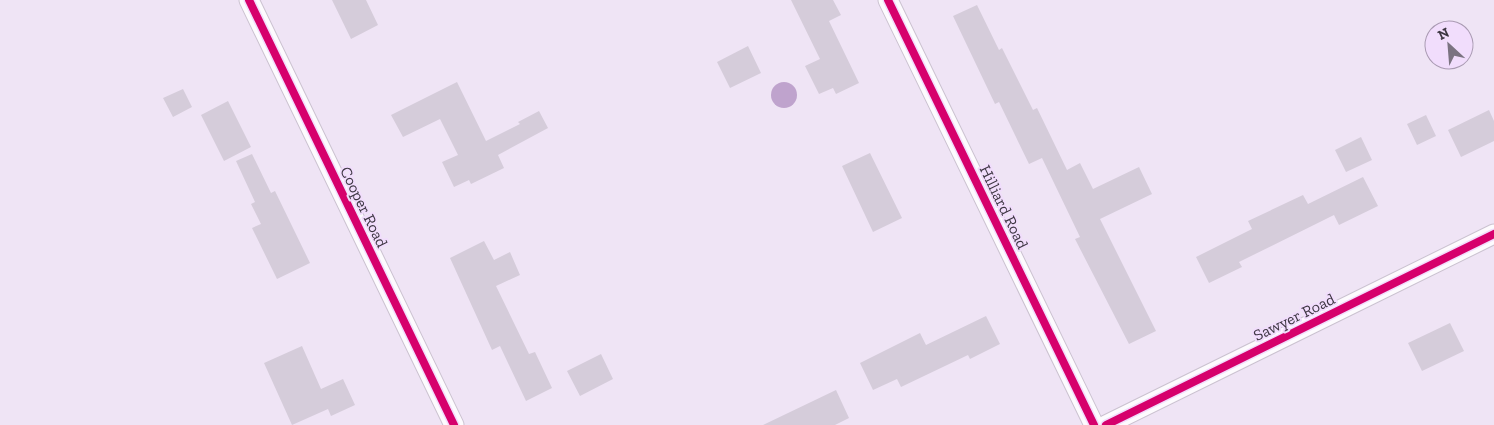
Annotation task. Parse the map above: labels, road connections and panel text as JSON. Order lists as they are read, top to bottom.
{
  "streets": {
    "street": ["Cooper Road", "Hilliard Road", "Sawyer Road"]
  },
  "north": "top left"
}
